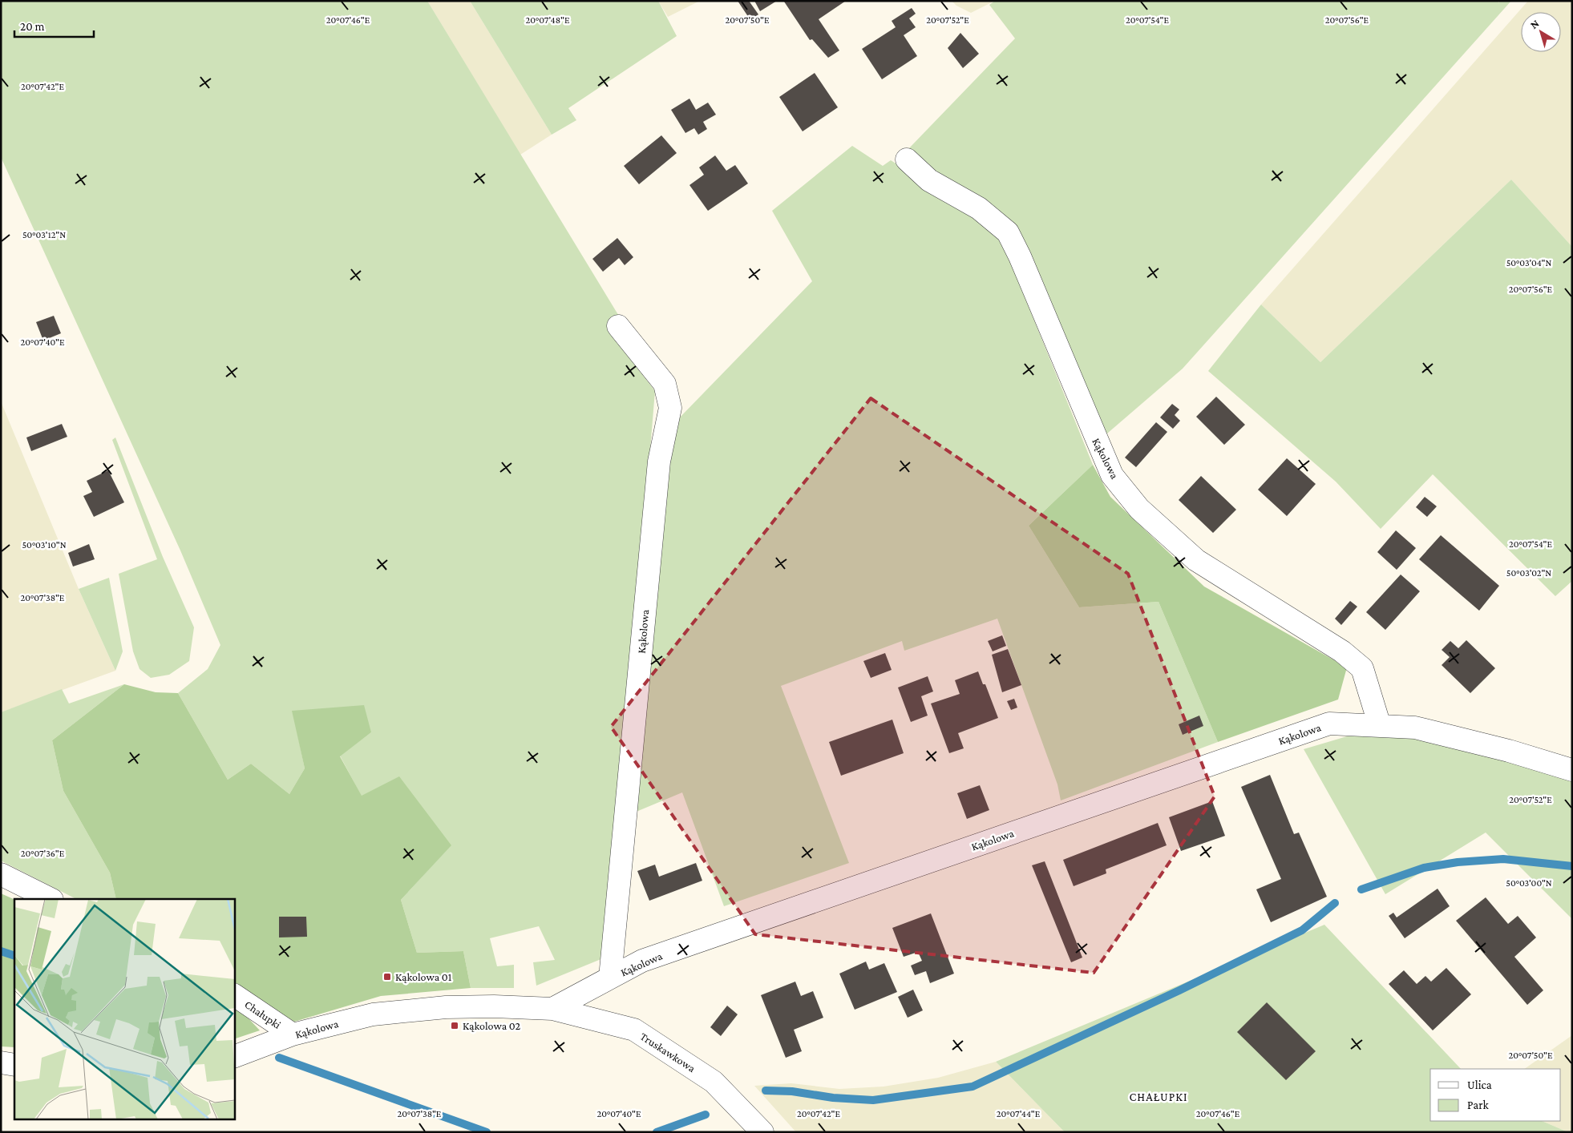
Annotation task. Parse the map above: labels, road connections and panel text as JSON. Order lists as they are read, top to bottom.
{
  "streets": {
    "street": ["Kąkolowa", "Chałupki", "Truskawkowa"]
  },
  "crossings": [
    ["Kąkolowa", "Chałupki"],
    ["Kąkolowa", "Truskawkowa"]
  ],
  "districts": ["CHAŁUPKI"],
  "places": {
    "transit": ["Kąkolowa 01", "Kąkolowa 02"]
  },
  "legend": ["Ulica", "Park"],
  "scale_bar": "20 m",
  "north": "top left",
  "coordinates": [
    "20°07'56\"E",
    "20°07'46\"E",
    "20°07'48\"E",
    "20°07'50\"E",
    "20°07'52\"E",
    "20°07'54\"E",
    "20°07'42\"E",
    "50°03'12\"N",
    "50°03'04\"N",
    "20°07'40\"E",
    "50°03'10\"N",
    "50°03'02\"N",
    "20°07'38\"E",
    "20°07'36\"E",
    "50°03'00\"N",
    "20°07'44\"E"
  ]
}
